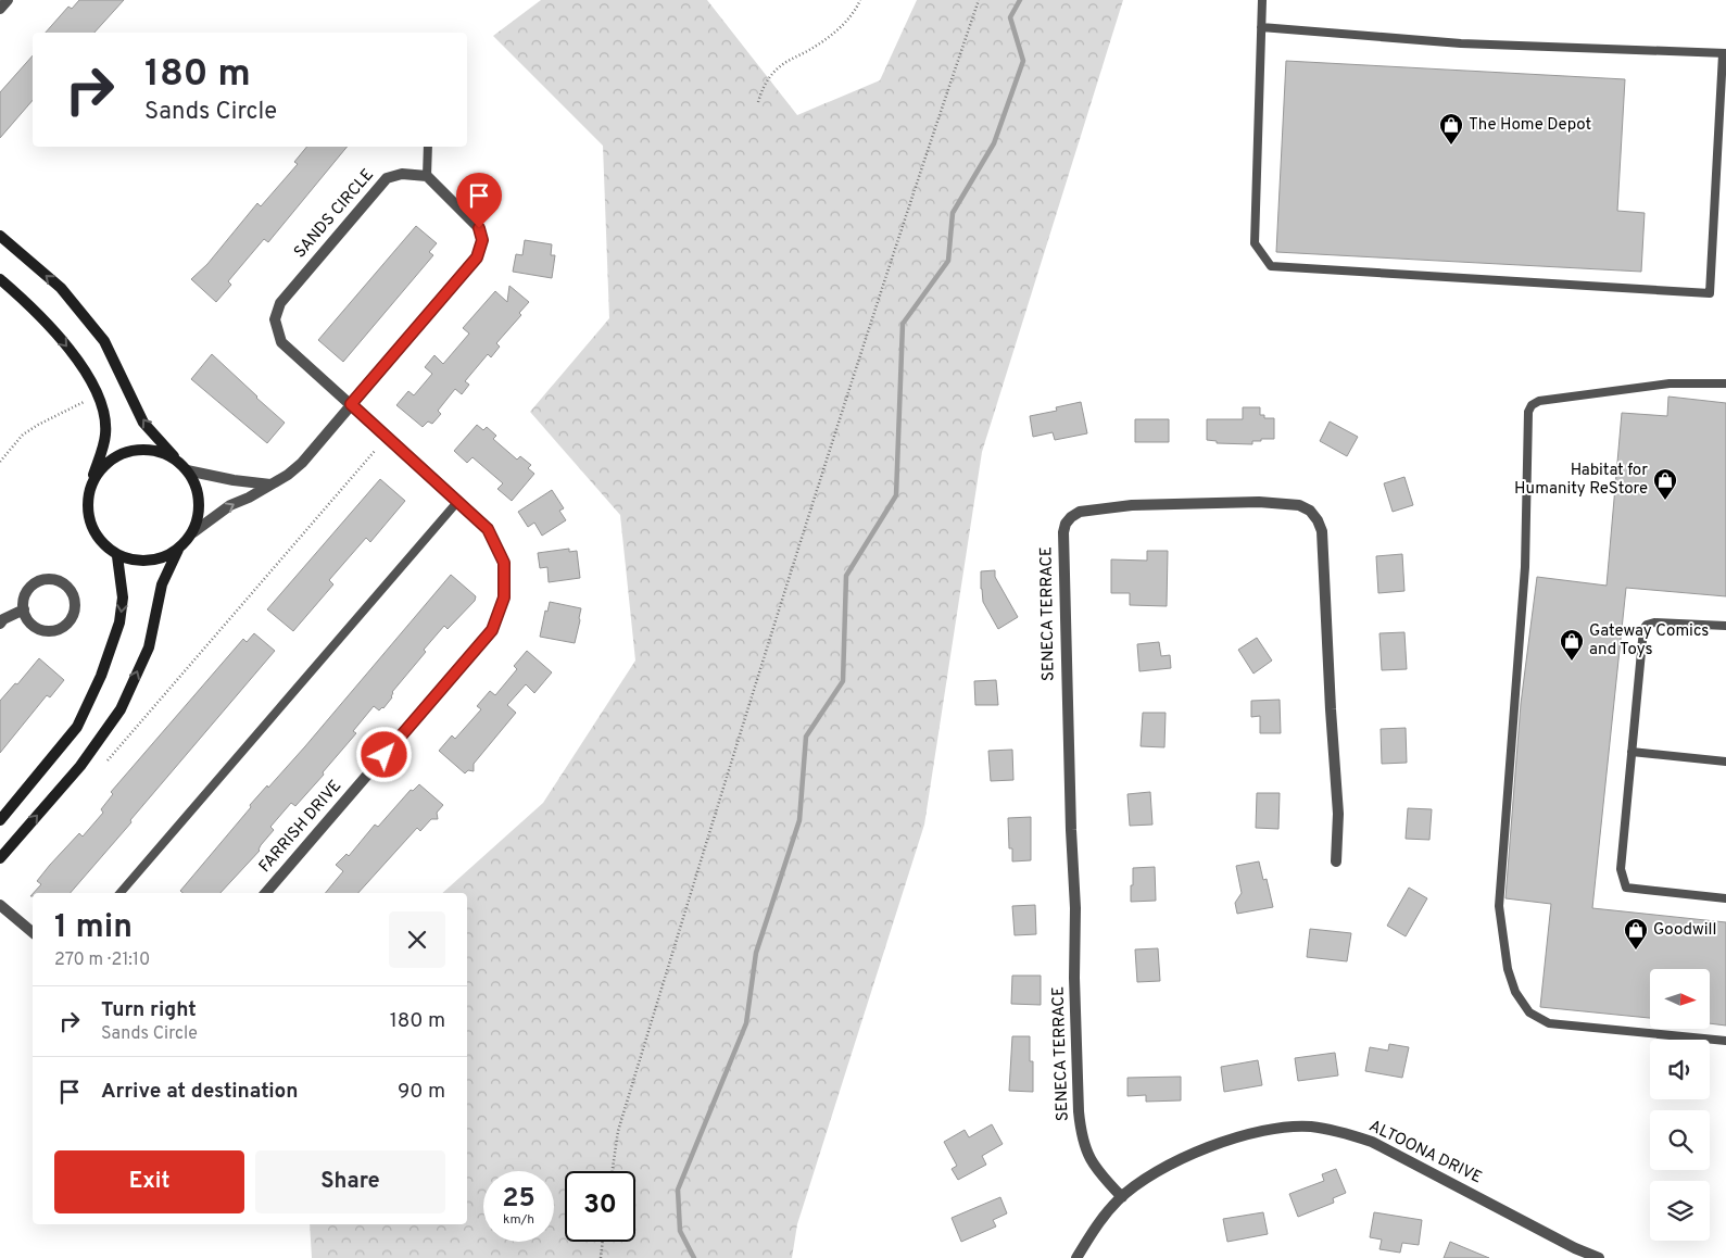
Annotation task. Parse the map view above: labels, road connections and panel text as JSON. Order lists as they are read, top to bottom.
{
  "streets": {
    "street": [
      "SANDS CIRCLE",
      "SENECA TERRACE",
      "FARRISH DRIVE",
      "ALTOONA DRIVE"
    ]
  },
  "crossings": [
    ["SANDS CIRCLE", "FARRISH DRIVE"],
    ["SENECA TERRACE", "ALTOONA DRIVE"]
  ],
  "places": {
    "shop": [
      "The Home Depot",
      "Habitat for Humanity ReStore",
      "Gateway Comics and Toys",
      "Goodwill"
    ]
  },
  "north": "right",
  "page": {
    "turn": ["180 m", "Sands Circle"],
    "heading": ["1 min", "270 m · 21:10"],
    "list": [
      {
        "name": "Turn right",
        "note": "Sands Circle",
        "value": "180 m"
      },
      {
        "name": "Arrive at destination",
        "value": "90 m"
      }
    ],
    "buttons": ["Exit", "Share"],
    "speed": "25 km/h",
    "limit": "30"
  }
}
